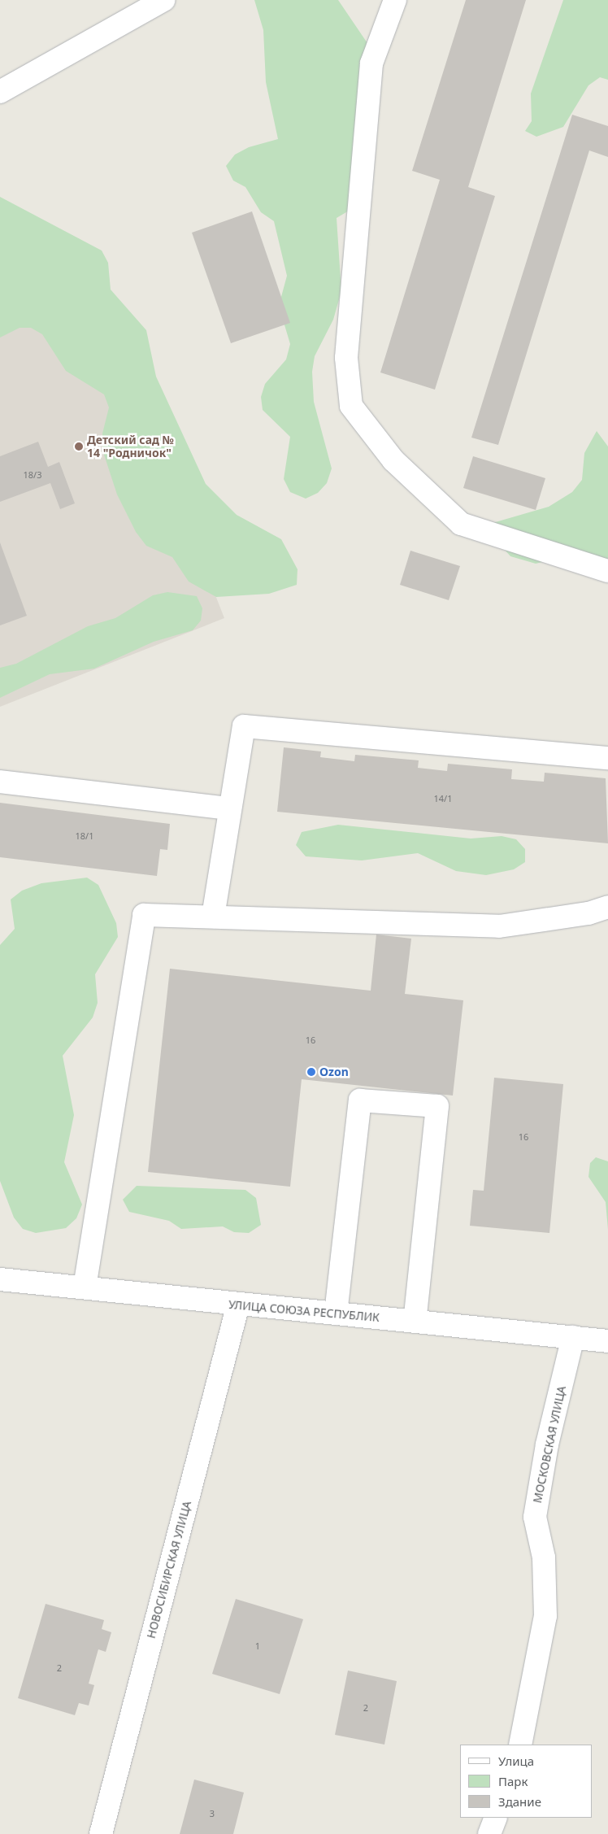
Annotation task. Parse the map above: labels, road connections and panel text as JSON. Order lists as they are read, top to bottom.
{
  "streets": {
    "street": ["УЛИЦА СОЮЗА РЕСПУБЛИК", "МОСКОВСКАЯ УЛИЦА", "НОВОСИБИРСКАЯ УЛИЦА"]
  },
  "crossings": [
    ["УЛИЦА СОЮЗА РЕСПУБЛИК", "МОСКОВСКАЯ УЛИЦА"],
    ["УЛИЦА СОЮЗА РЕСПУБЛИК", "НОВОСИБИРСКАЯ УЛИЦА"]
  ],
  "places": ["Детский сад № 14 \"Родничок\"", "Ozon"],
  "house_numbers": [
    "18/3",
    "14/1",
    "18/1",
    "16",
    "16",
    "1",
    "2",
    "2",
    "3"
  ],
  "legend": ["Улица", "Парк", "Здание"]
}
